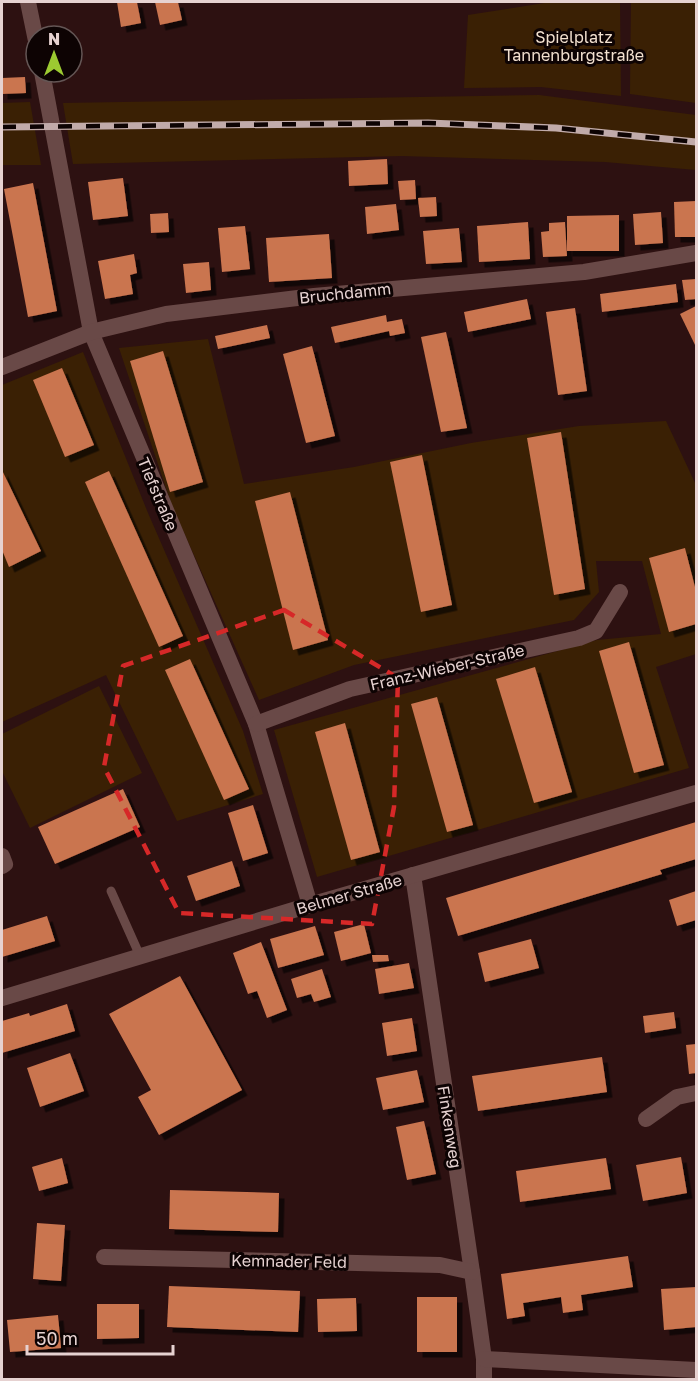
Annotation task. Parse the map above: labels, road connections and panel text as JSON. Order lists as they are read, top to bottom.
{
  "streets": {
    "street": [
      "Bruchdamm",
      "Tiefstraße",
      "Franz-Wieber-Straße",
      "Belmer Straße",
      "Finkenweg",
      "Kemnader Feld"
    ]
  },
  "crossings": [
    ["Bruchdamm", "Tiefstraße"],
    ["Tiefstraße", "Franz-Wieber-Straße"],
    ["Tiefstraße", "Belmer Straße"],
    ["Belmer Straße", "Finkenweg"],
    ["Finkenweg", "Kemnader Feld"]
  ],
  "parks": ["Spielplatz Tannenburgstraße"],
  "scale_bar": "50 m",
  "north": "top"
}
